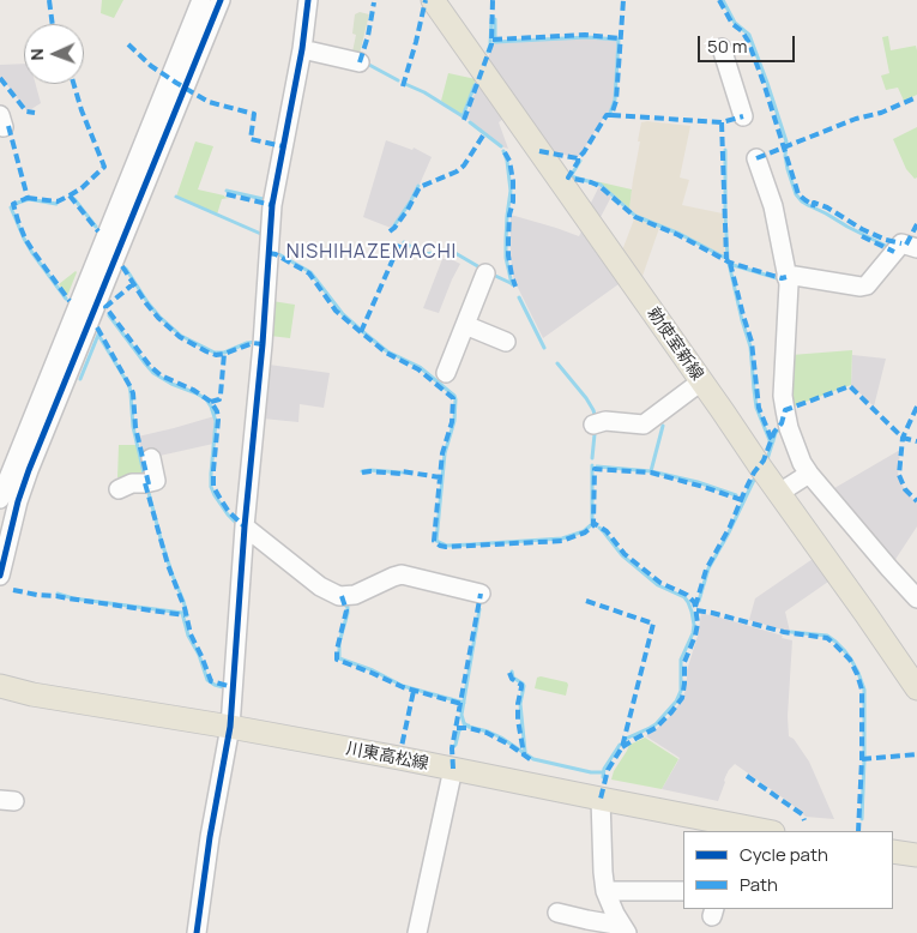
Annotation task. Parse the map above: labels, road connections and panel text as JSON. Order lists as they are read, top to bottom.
{
  "streets": {
    "main road": ["勅使室新線", "川東高松線"]
  },
  "districts": ["NISHIHAZEMACHI"],
  "legend": ["Cycle path", "Path"],
  "scale_bar": "50 m",
  "north": "left"
}
